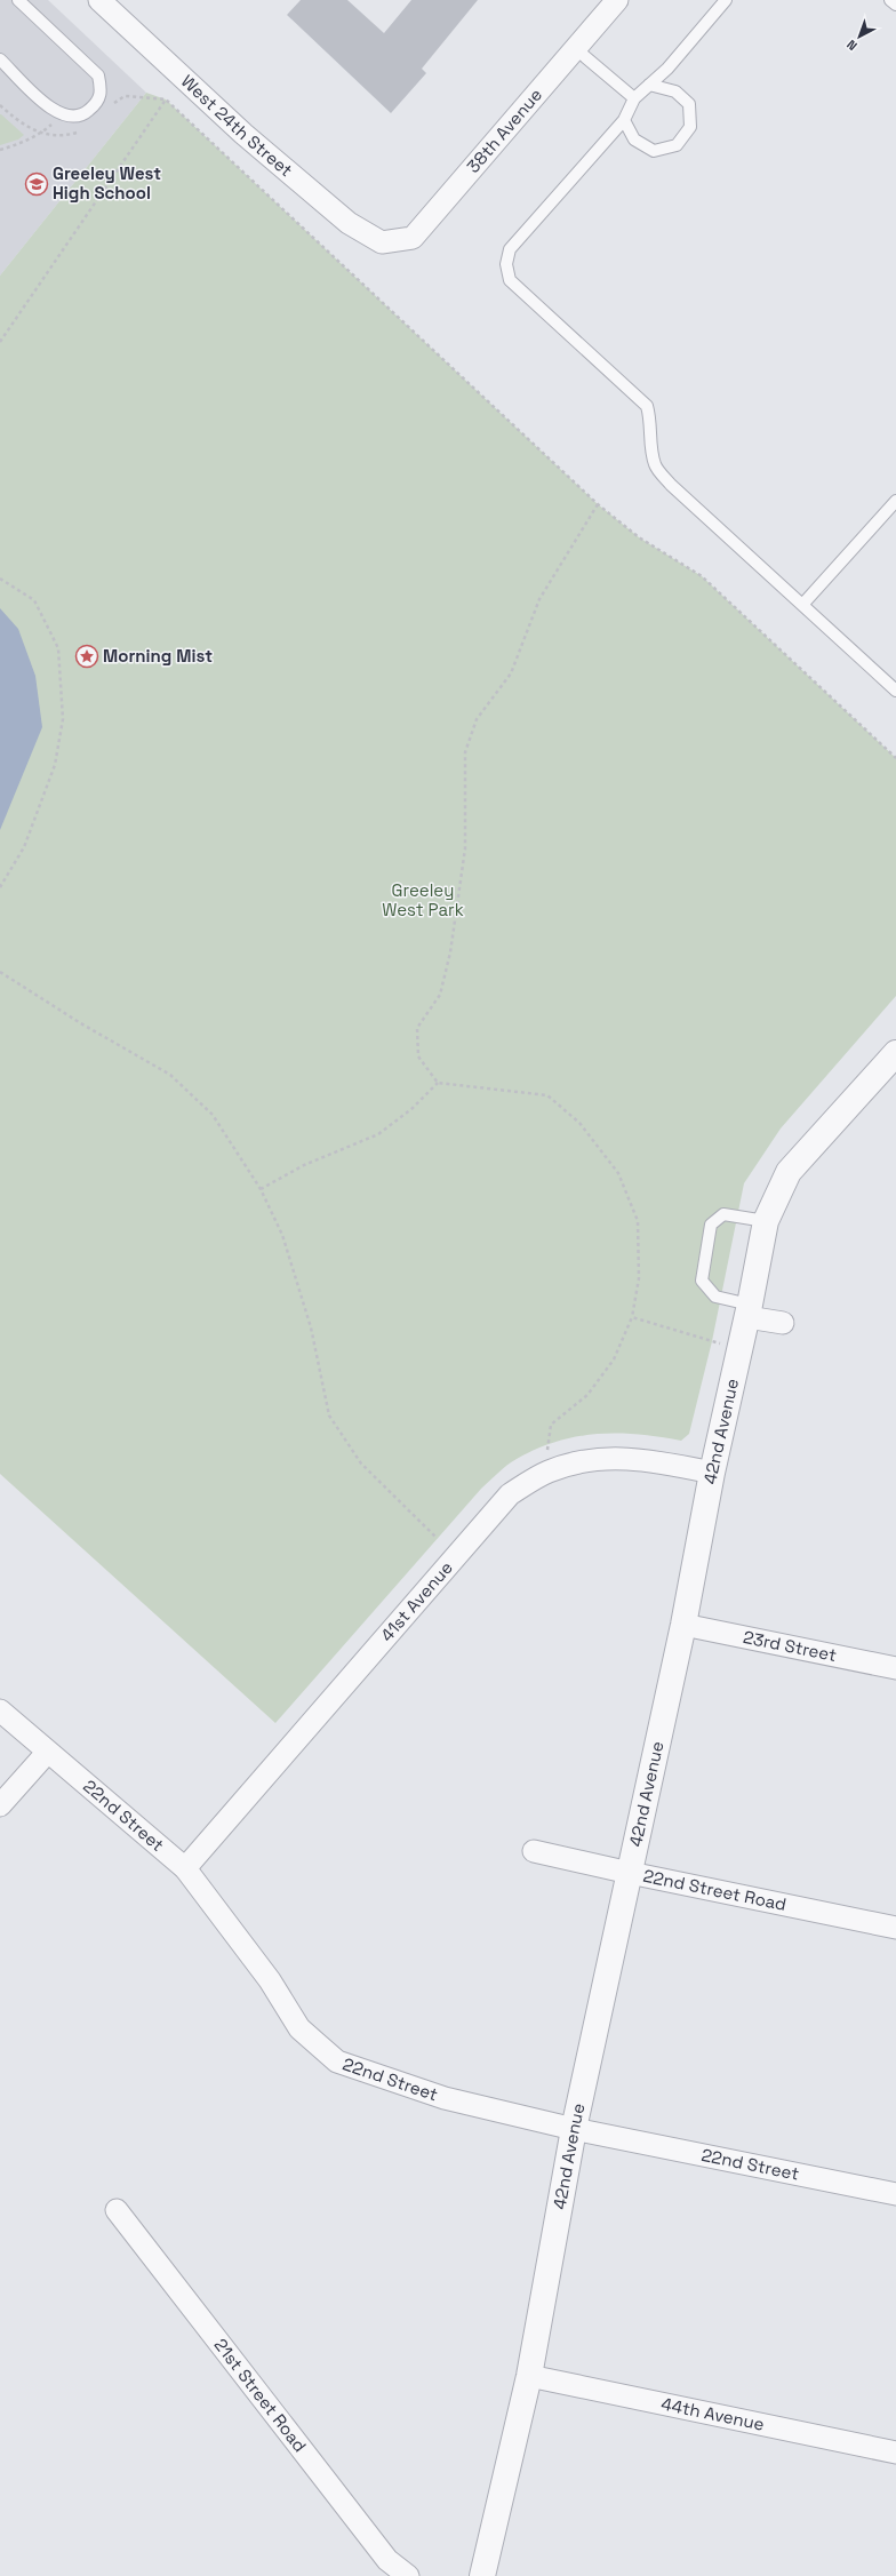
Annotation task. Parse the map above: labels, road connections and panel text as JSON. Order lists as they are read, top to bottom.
{
  "streets": {
    "street": [
      "West 24th Street",
      "38th Avenue",
      "42nd Avenue",
      "41st Avenue",
      "23rd Street",
      "22nd Street",
      "22nd Street Road",
      "21st Street Road",
      "44th Avenue"
    ]
  },
  "crossings": [
    ["West 24th Street", "38th Avenue"],
    ["42nd Avenue", "41st Avenue"],
    ["42nd Avenue", "23rd Street"],
    ["42nd Avenue", "22nd Street"],
    ["42nd Avenue", "22nd Street Road"],
    ["42nd Avenue", "44th Avenue"],
    ["41st Avenue", "22nd Street"]
  ],
  "parks": ["Greeley West Park"],
  "places": {
    "school or university": ["Greeley West High School"],
    "place": ["Morning Mist"]
  },
  "north": "bottom left"
}
